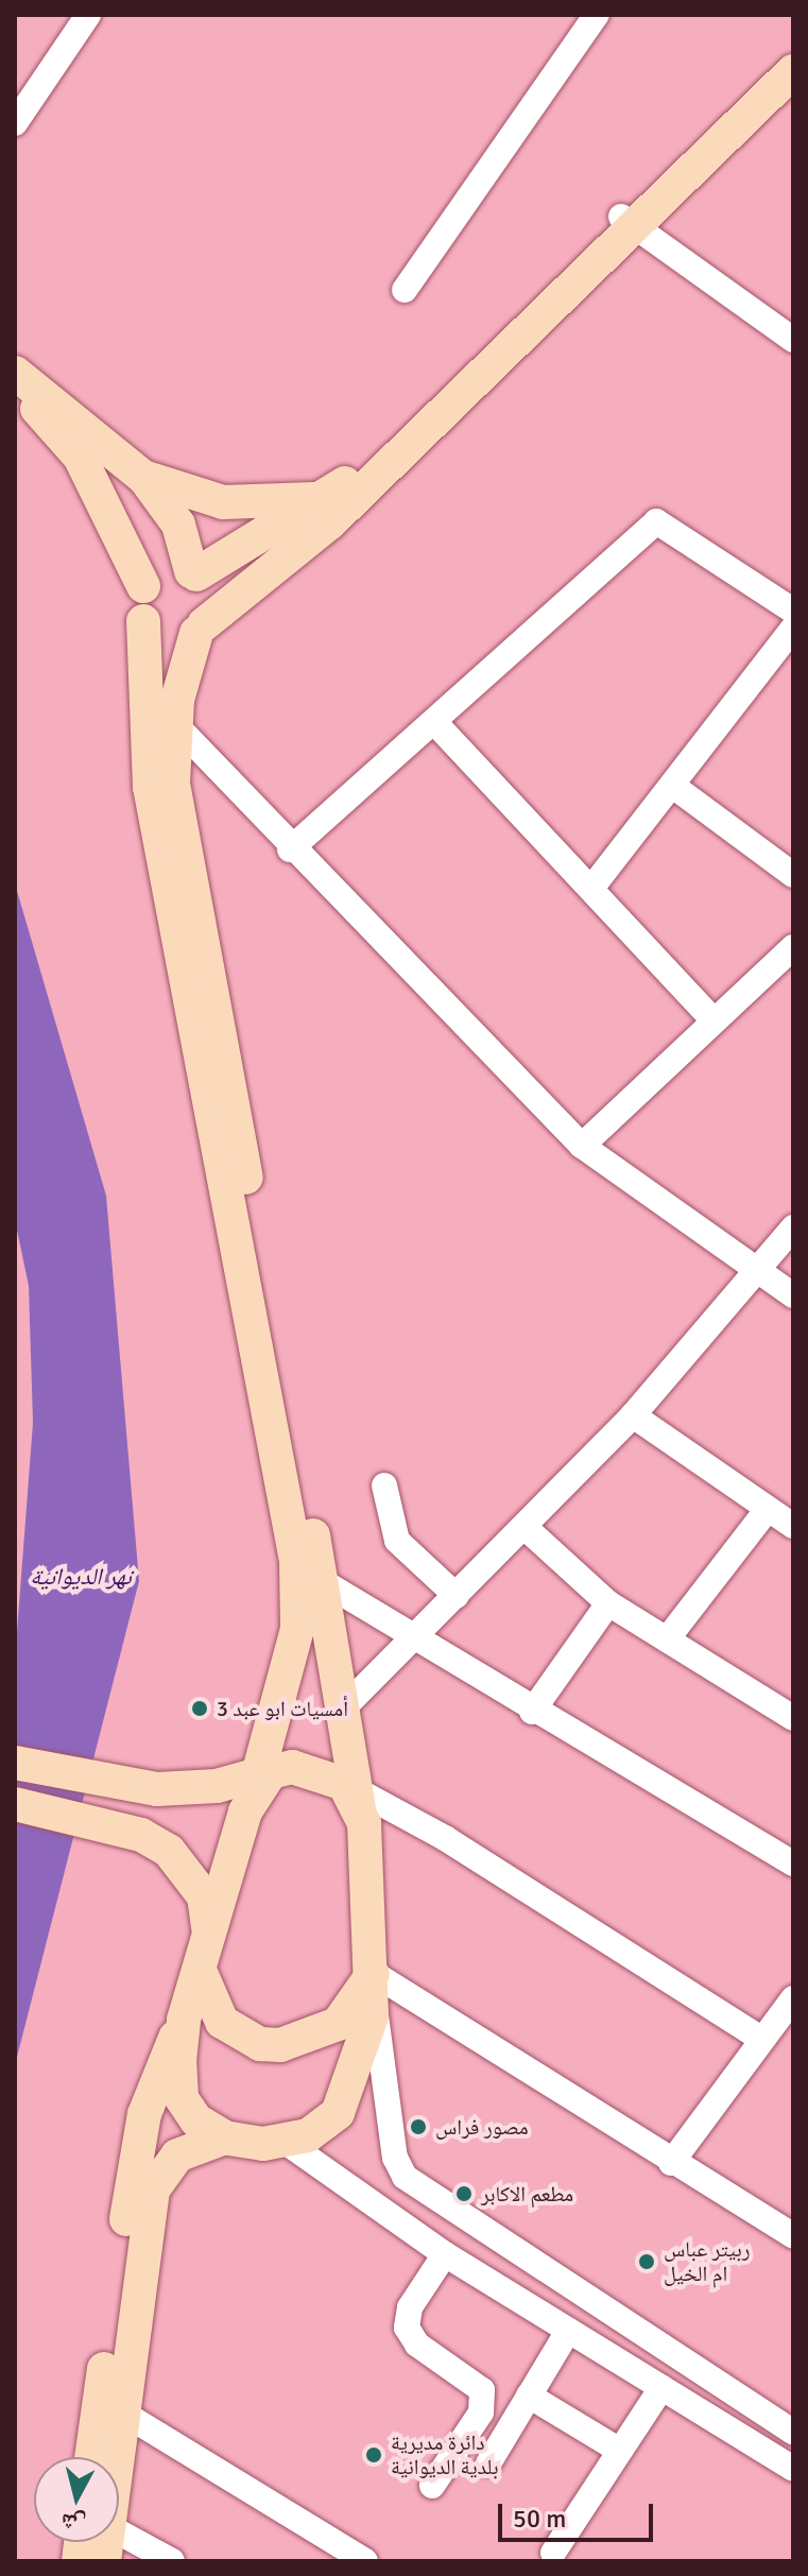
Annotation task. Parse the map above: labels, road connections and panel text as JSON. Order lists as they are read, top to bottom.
{
  "water": ["نهر الديوانية"],
  "places": [
    "أمسيات ابو عبد 3",
    "مصور فراس",
    "مطعم الاكابر",
    "ربيتر عباس ام الخيل",
    "دائرة مديرية بلدية الديوانية"
  ],
  "scale_bar": "50 m",
  "north": "bottom"
}
